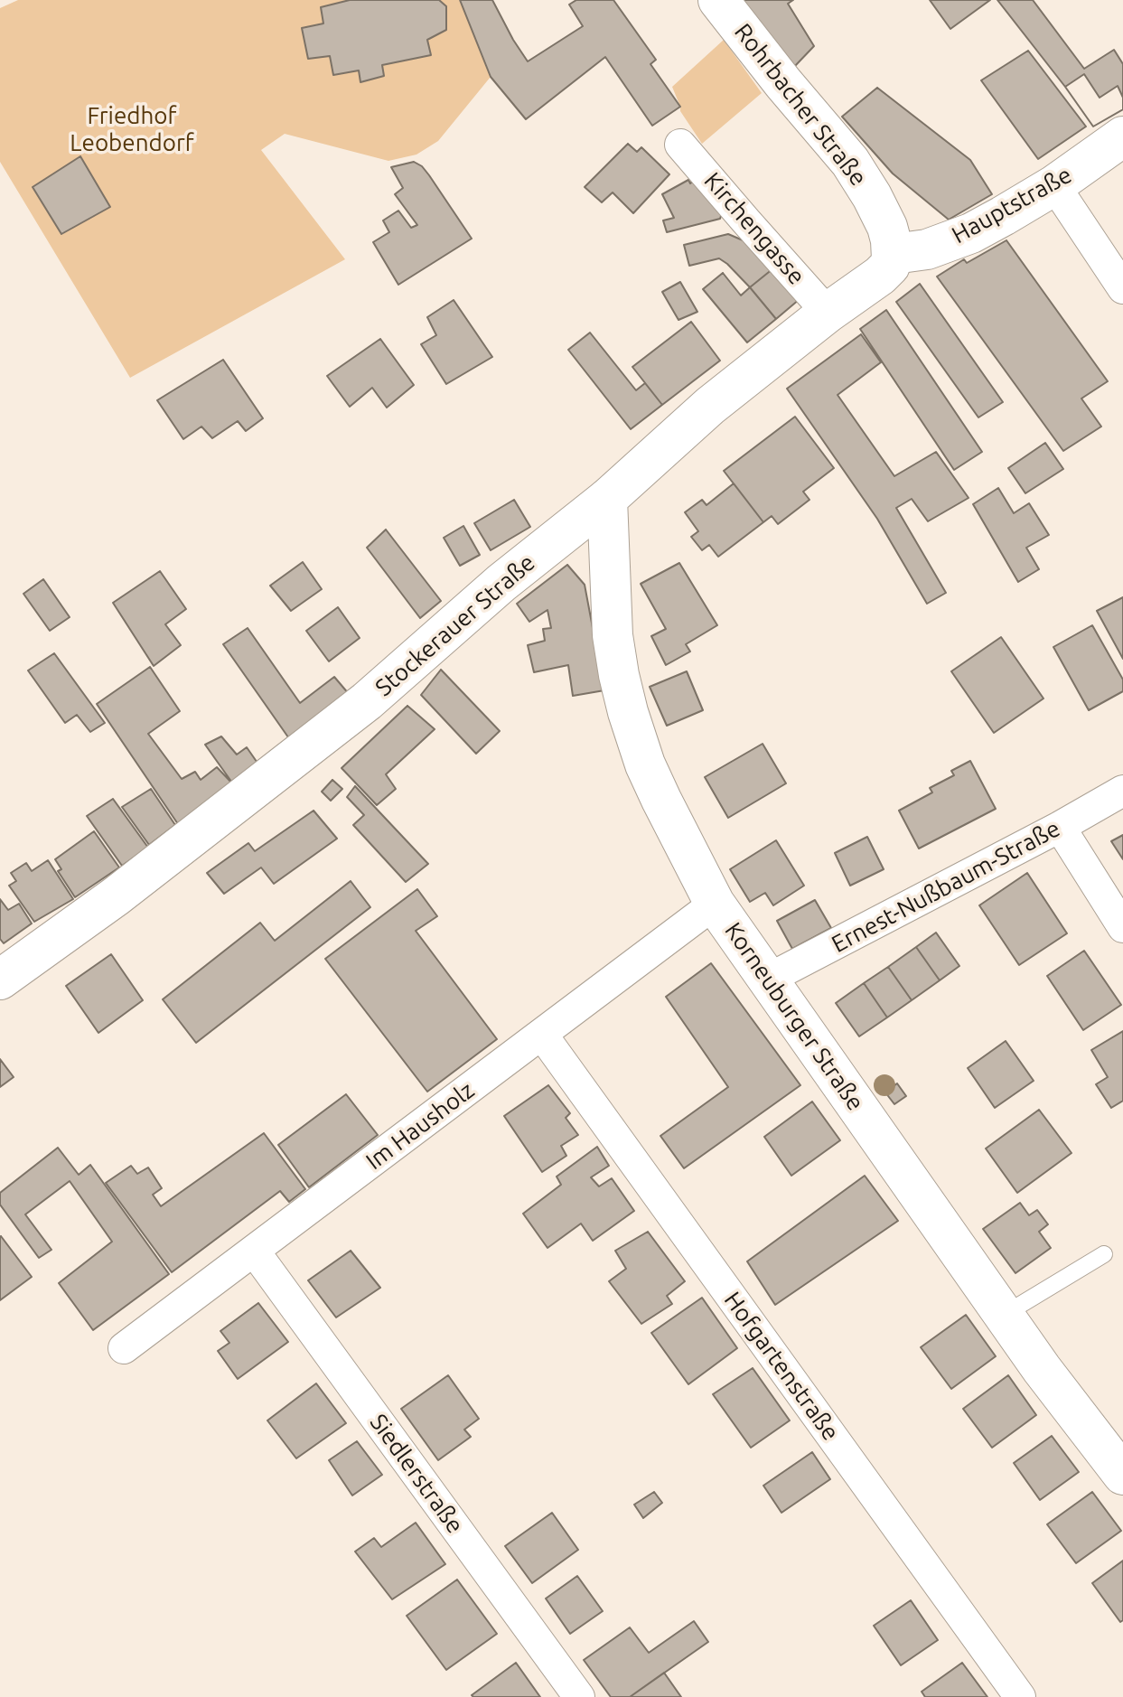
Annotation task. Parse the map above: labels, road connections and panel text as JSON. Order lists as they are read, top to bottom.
{
  "streets": {
    "main road": [
      "Rohrbacher Straße",
      "Hauptstraße",
      "Stockerauer Straße",
      "Korneuburger Straße"
    ],
    "street": [
      "Kirchengasse",
      "Ernest-Nußbaum-Straße",
      "Im Hausholz",
      "Hofgartenstraße",
      "Siedlerstraße"
    ]
  },
  "crossings": [
    ["Rohrbacher Straße", "Hauptstraße"],
    ["Rohrbacher Straße", "Stockerauer Straße"],
    ["Hauptstraße", "Stockerauer Straße"],
    ["Kirchengasse", "Stockerauer Straße"],
    ["Stockerauer Straße", "Korneuburger Straße"],
    ["Ernest-Nußbaum-Straße", "Korneuburger Straße"],
    ["Korneuburger Straße", "Im Hausholz"],
    ["Im Hausholz", "Hofgartenstraße"],
    ["Im Hausholz", "Siedlerstraße"]
  ],
  "parks": ["Friedhof Leobendorf"]
}
